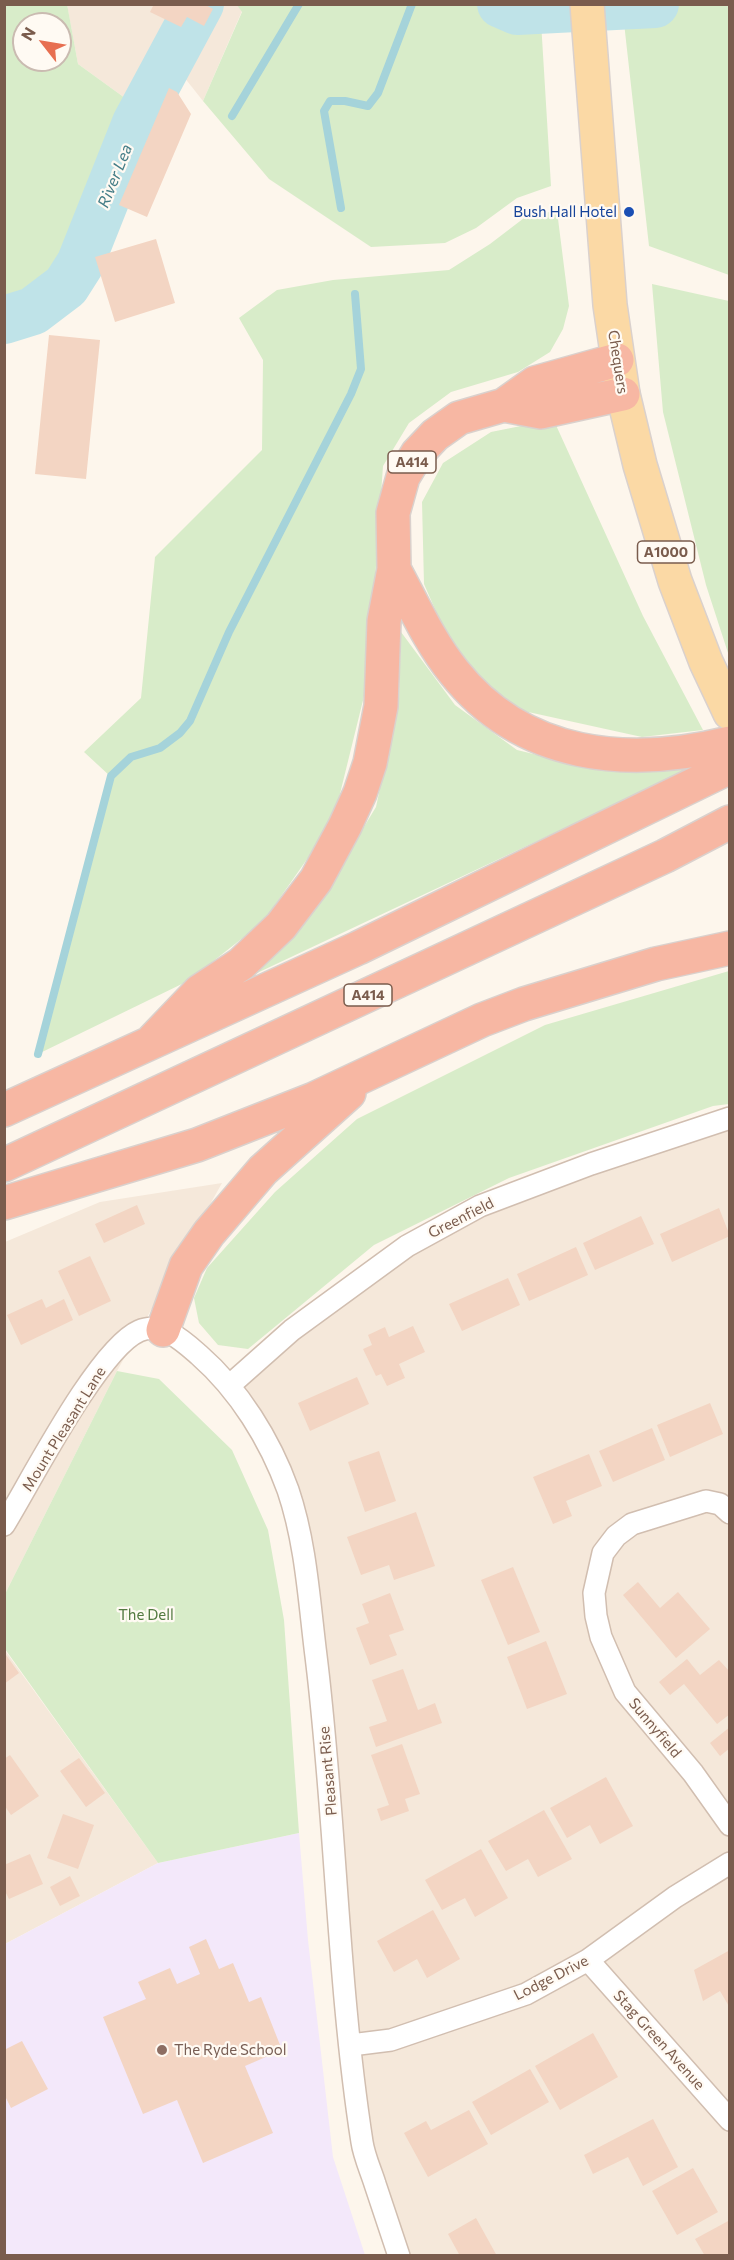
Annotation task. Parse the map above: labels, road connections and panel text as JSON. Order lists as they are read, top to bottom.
{
  "streets": {
    "highway": ["A414"],
    "main road": ["Chequers", "A1000"],
    "street": [
      "Greenfield",
      "Mount Pleasant Lane",
      "Sunnyfield",
      "Pleasant Rise",
      "Lodge Drive",
      "Stag Green Avenue"
    ]
  },
  "crossings": [
    ["Chequers", "A414"],
    ["Greenfield", "Pleasant Rise"],
    ["Mount Pleasant Lane", "Pleasant Rise"],
    ["Pleasant Rise", "Lodge Drive"],
    ["Lodge Drive", "Stag Green Avenue"]
  ],
  "water": ["River Lea"],
  "parks": ["The Dell"],
  "places": ["Bush Hall Hotel", "The Ryde School"],
  "north": "top left"
}
